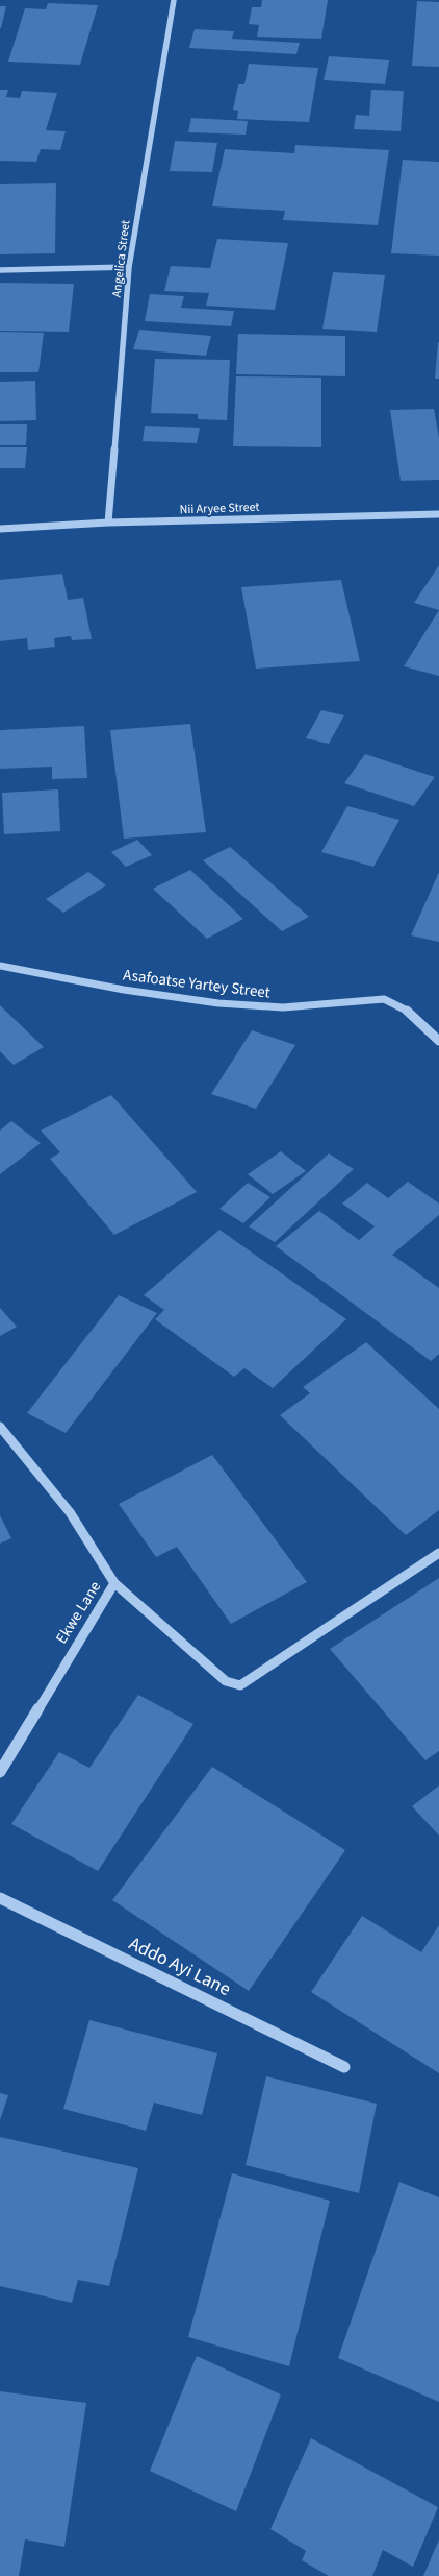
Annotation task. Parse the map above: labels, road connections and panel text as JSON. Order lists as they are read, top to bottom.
{
  "streets": {
    "street": [
      "Angelica Street",
      "Nii Aryee Street",
      "Asafoatse Yartey Street",
      "Ekwe Lane",
      "Addo Ayi Lane"
    ]
  },
  "crossings": [
    ["Angelica Street", "Nii Aryee Street"]
  ]
}
